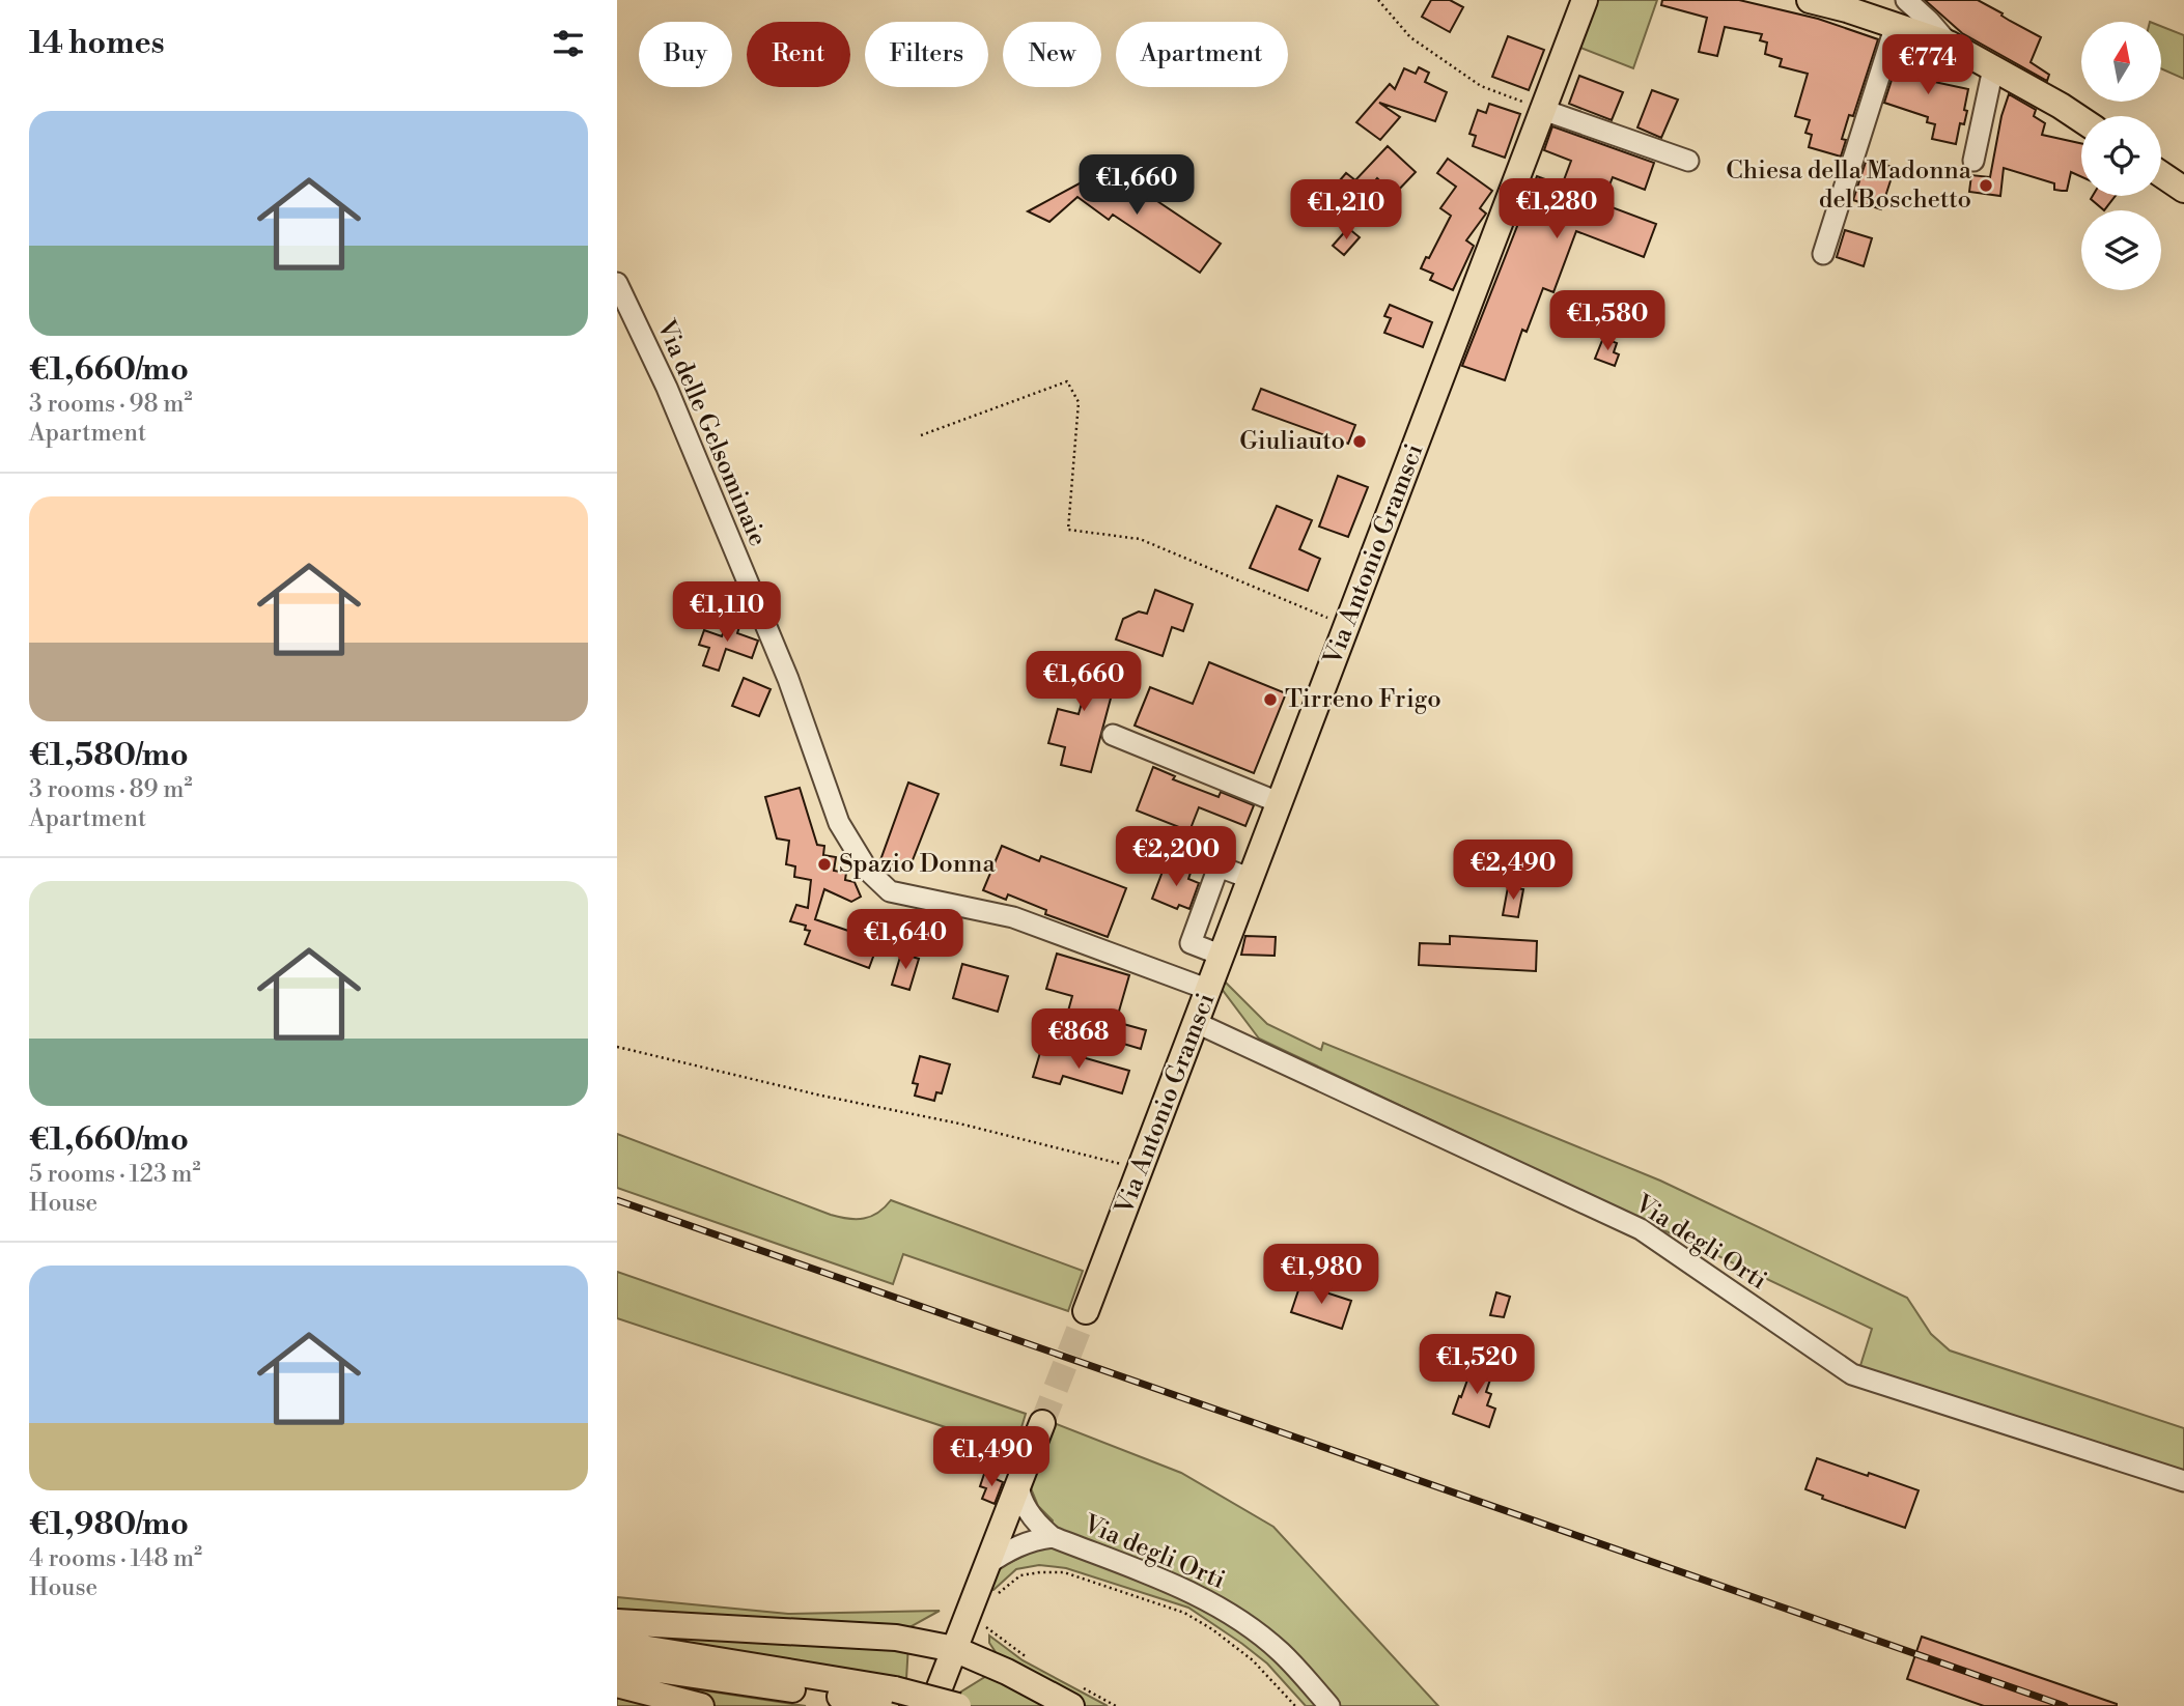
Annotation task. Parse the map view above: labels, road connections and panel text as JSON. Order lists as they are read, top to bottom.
{
  "streets": {
    "main road": ["Via Antonio Gramsci"],
    "street": ["Via delle Gelsominaie", "Via degli Orti"]
  },
  "crossings": [
    ["Via delle Gelsominaie", "Via Antonio Gramsci"],
    ["Via Antonio Gramsci", "Via degli Orti"]
  ],
  "places": [
    "Chiesa della Madonna del Boschetto",
    "Giuliauto",
    "Tirreno Frigo",
    "Spazio Donna"
  ],
  "north": "top",
  "page": {
    "heading": "14 homes",
    "chip": [
      "Buy",
      "Rent",
      "Filters",
      "New",
      "Apartment"
    ],
    "price": [
      "€774",
      "€1,660",
      "€1,280",
      "€1,210",
      "€1,580",
      "€1,110",
      "€1,660",
      "€2,200",
      "€2,490",
      "€1,640",
      "€868",
      "€1,980",
      "€1,520",
      "€1,490"
    ],
    "list": [
      {
        "name": "€1,660/mo",
        "note": "3 rooms · 98 m² · Apartment"
      },
      {
        "name": "€1,580/mo",
        "note": "3 rooms · 89 m² · Apartment"
      },
      {
        "name": "€1,660/mo",
        "note": "5 rooms · 123 m² · House"
      },
      {
        "name": "€1,980/mo",
        "note": "4 rooms · 148 m² · House"
      }
    ]
  }
}
